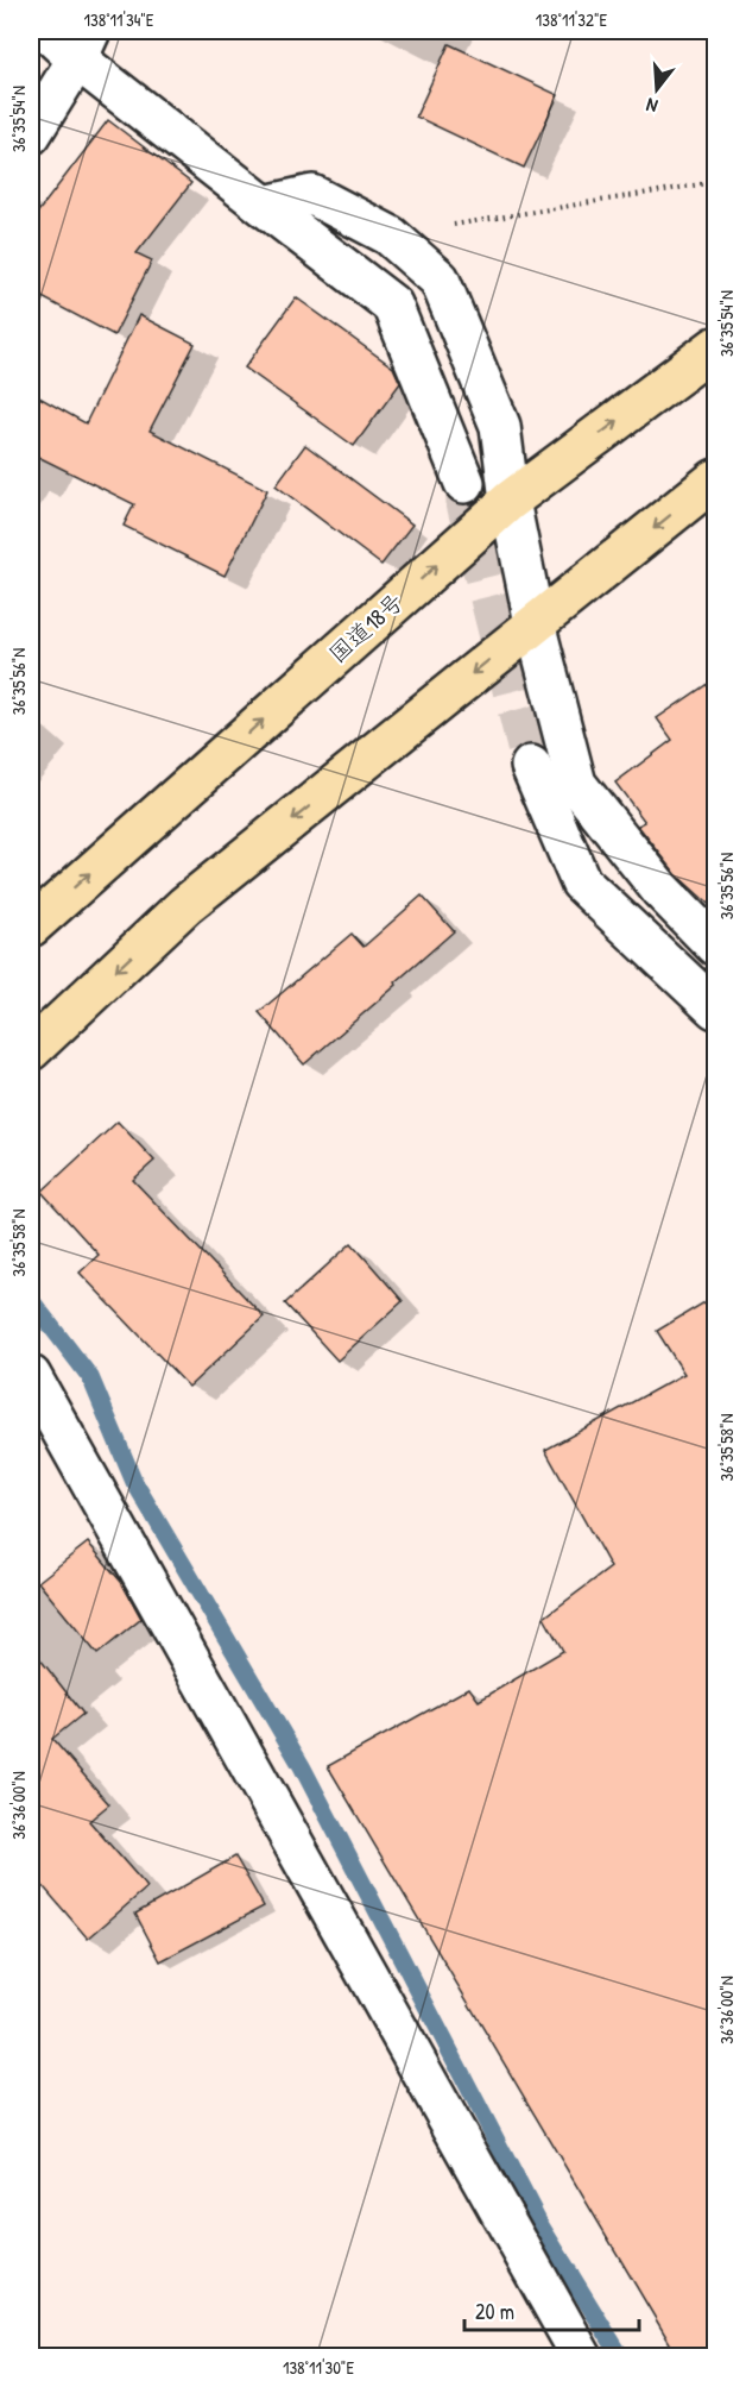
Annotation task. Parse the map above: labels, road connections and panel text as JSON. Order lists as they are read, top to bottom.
{
  "streets": {
    "highway": ["国道18号"]
  },
  "scale_bar": "20 m",
  "north": "bottom",
  "coordinates": [
    "138°11'34\"E",
    "138°11'32\"E",
    "36°35'54\"N",
    "36°35'56\"N",
    "36°35'58\"N",
    "36°36'00\"N",
    "138°11'30\"E"
  ]
}
